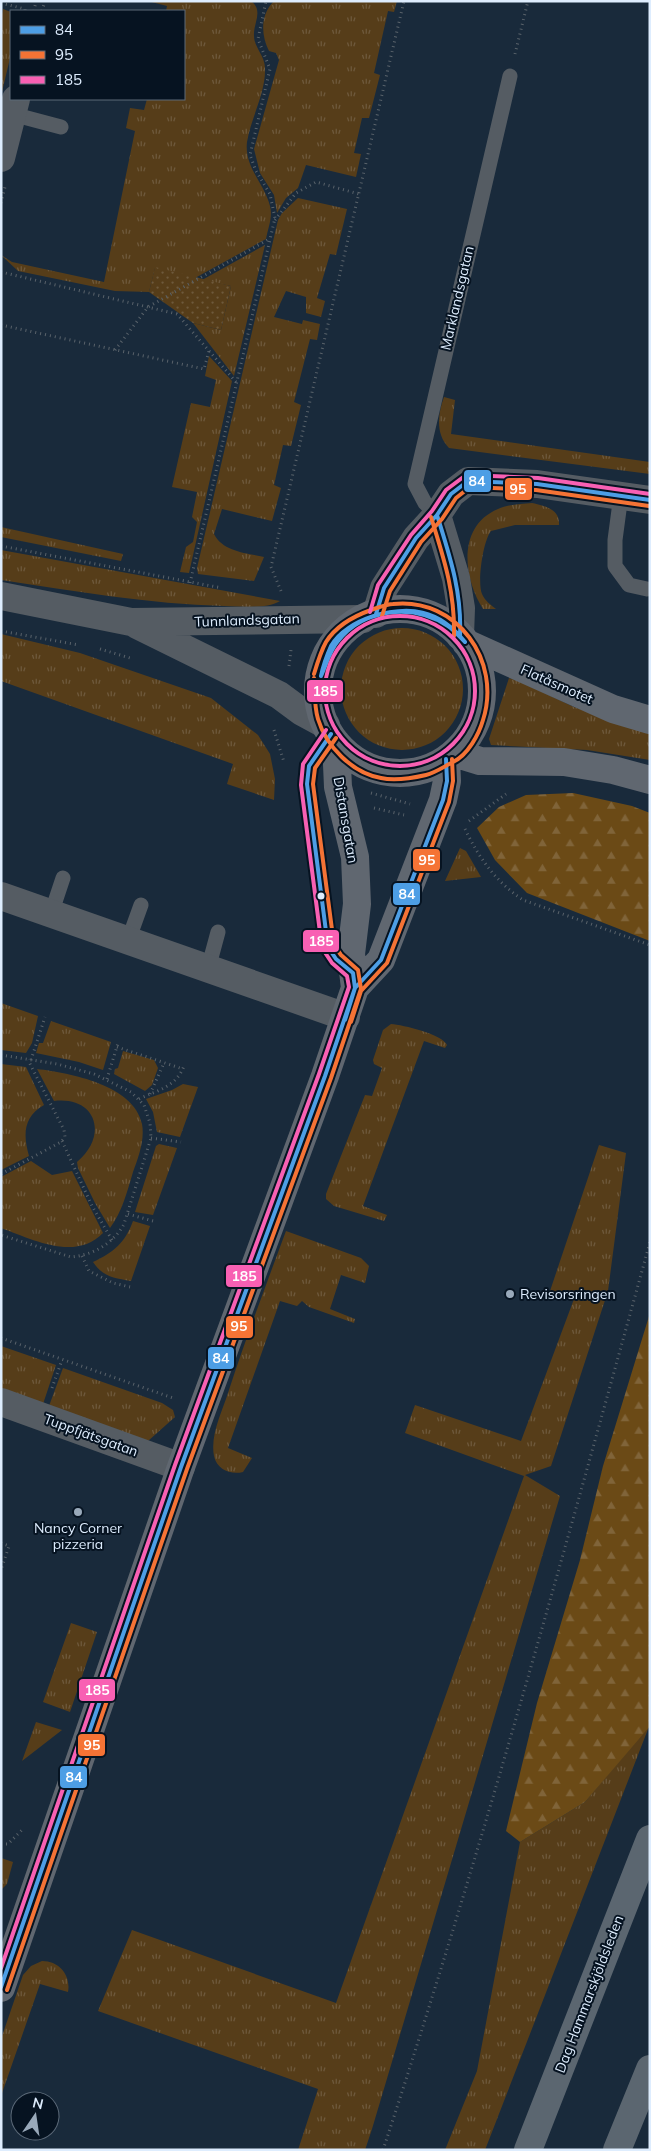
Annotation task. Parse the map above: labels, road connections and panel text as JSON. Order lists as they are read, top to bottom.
{
  "streets": {
    "main road": ["Dag Hammarskjöldsleden"],
    "street": [
      "Marklandsgatan",
      "Tunnlandsgatan",
      "Flatåsmotet",
      "Distansgatan",
      "Tuppfjätsgatan"
    ]
  },
  "crossings": [
    ["Marklandsgatan", "Tunnlandsgatan"],
    ["Marklandsgatan", "Flatåsmotet"],
    ["Marklandsgatan", "Distansgatan"],
    ["Tunnlandsgatan", "Flatåsmotet"],
    ["Tunnlandsgatan", "Distansgatan"],
    ["Flatåsmotet", "Distansgatan"],
    ["Distansgatan", "Tuppfjätsgatan"]
  ],
  "places": ["Revisorsringen", "Nancy Corner pizzeria"],
  "lines": ["transit line 185", "transit line 84", "transit line 95"],
  "legend": ["84", "95", "185"],
  "north": "top"
}
